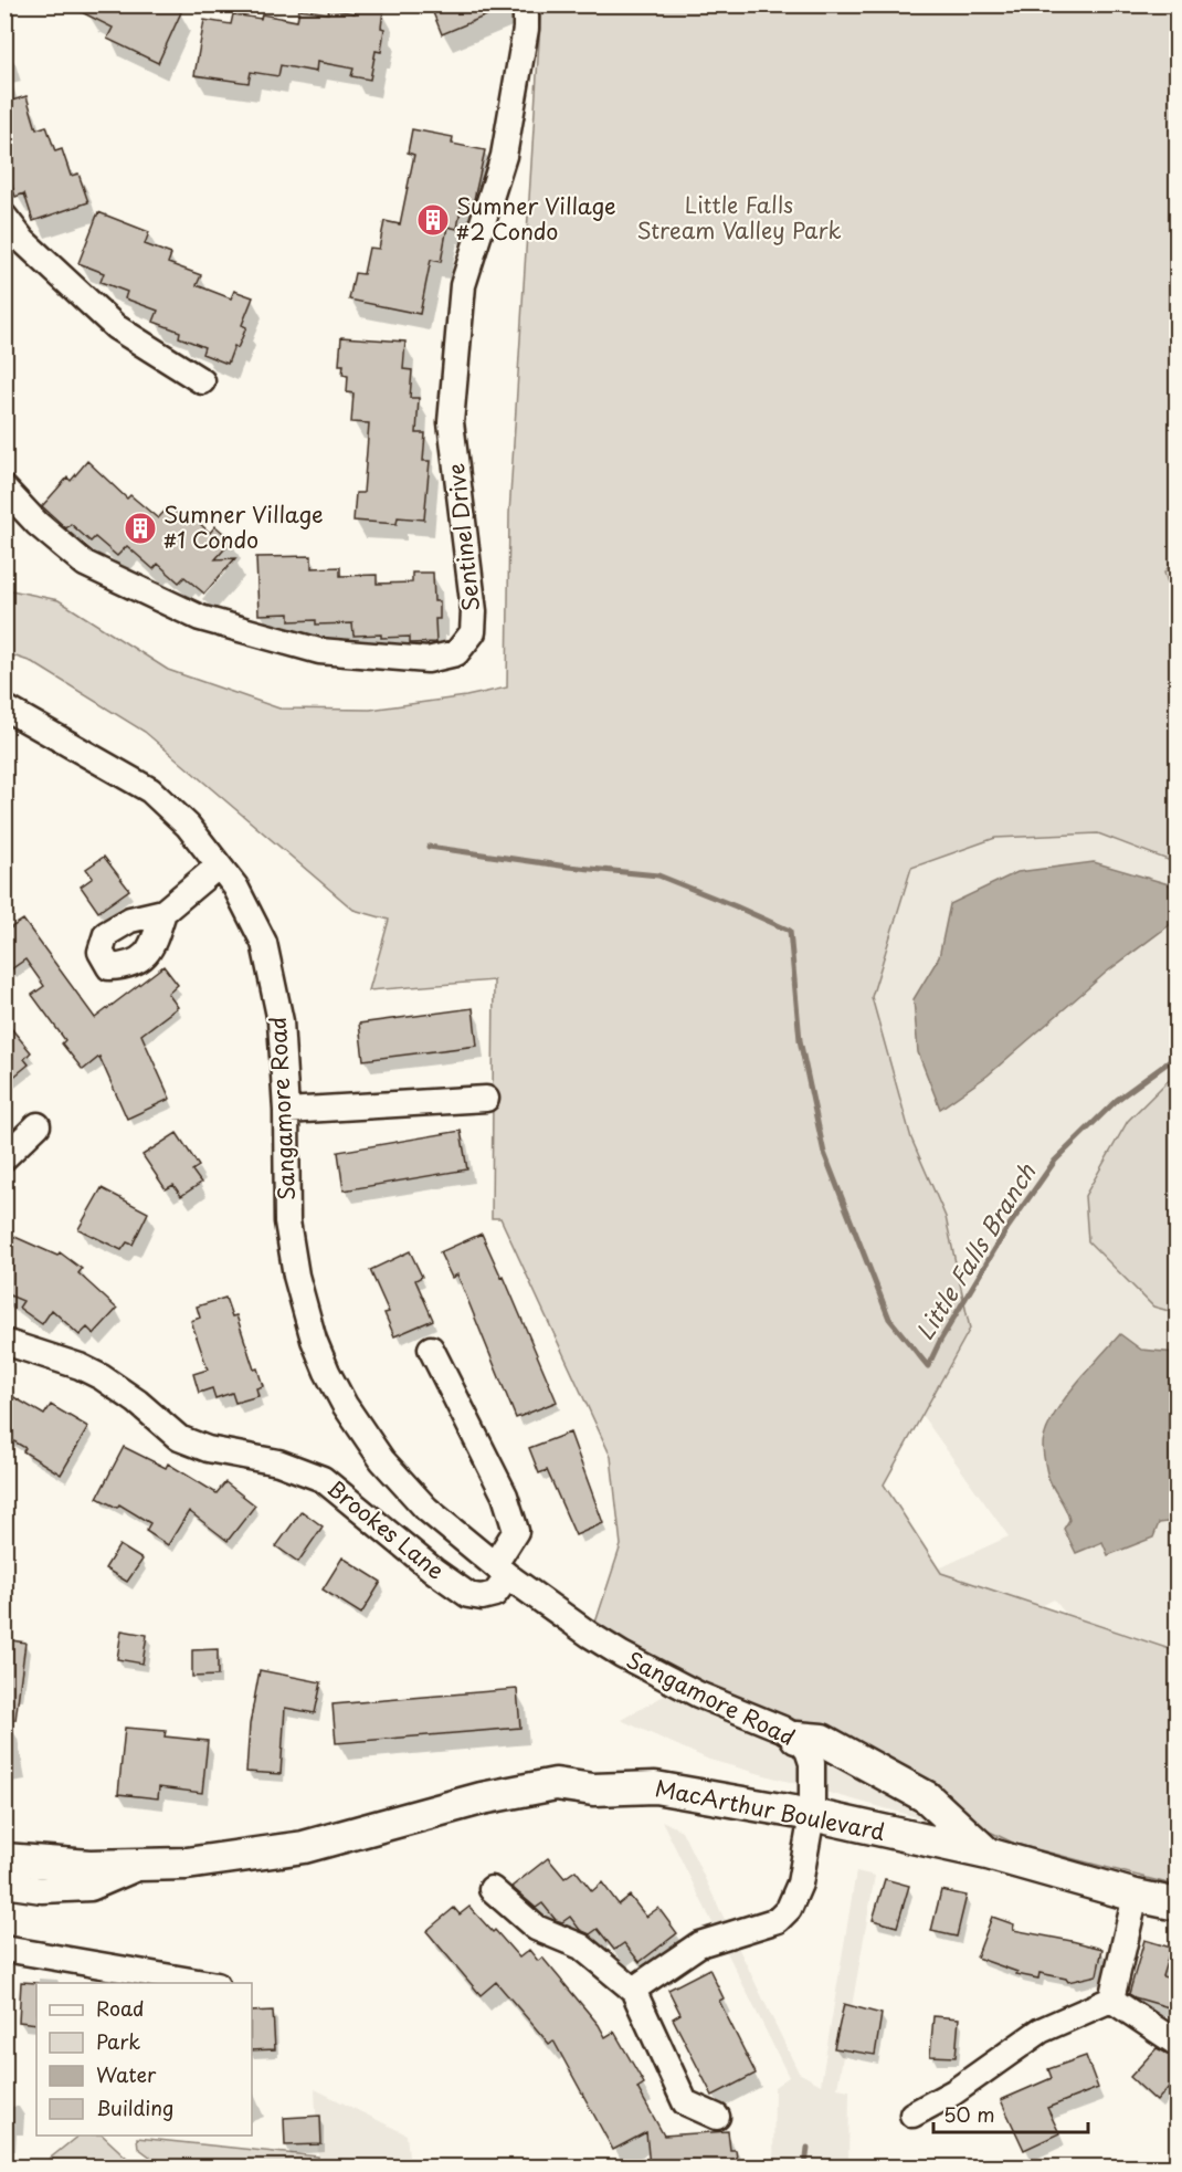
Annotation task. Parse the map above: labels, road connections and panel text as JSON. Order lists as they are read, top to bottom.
{
  "streets": {
    "main road": ["MacArthur Boulevard"],
    "street": ["Sentinel Drive", "Sangamore Road", "Brookes Lane"]
  },
  "crossings": [
    ["Sangamore Road", "Brookes Lane"],
    ["Sangamore Road", "MacArthur Boulevard"]
  ],
  "water": ["Little Falls Branch"],
  "parks": ["Little Falls Stream Valley Park"],
  "places": {
    "building": ["Sumner Village #2 Condo", "Sumner Village #1 Condo"]
  },
  "legend": [
    "Road",
    "Park",
    "Water",
    "Building"
  ],
  "scale_bar": "50 m"
}
